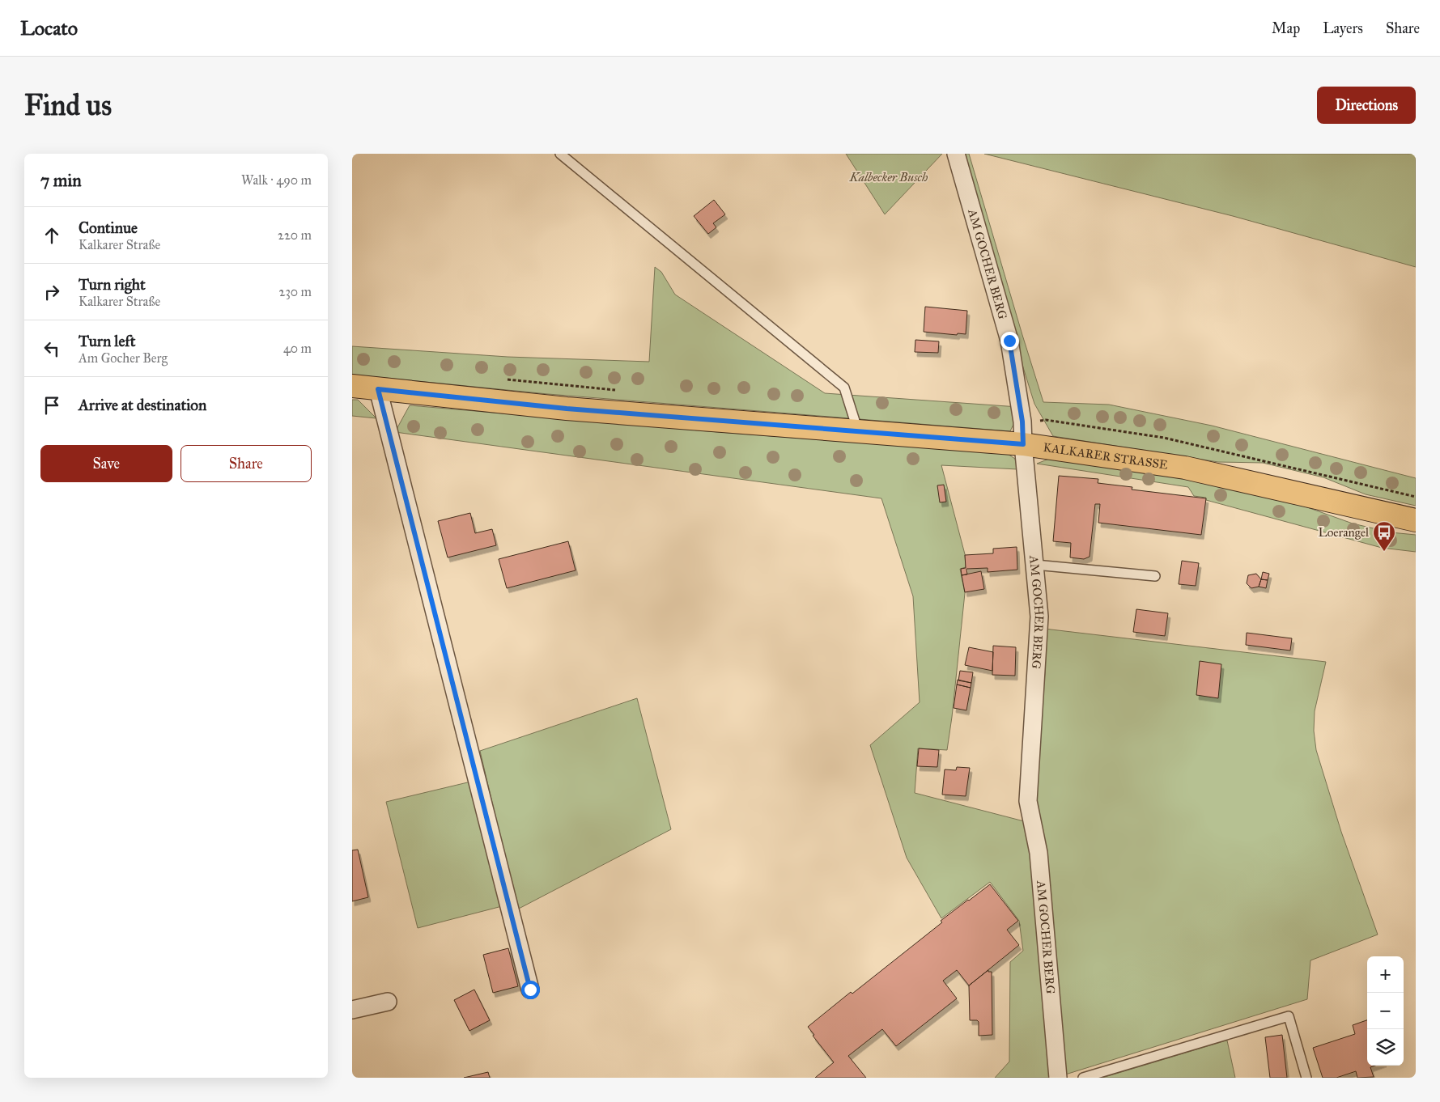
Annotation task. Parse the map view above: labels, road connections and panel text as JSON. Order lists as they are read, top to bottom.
{
  "streets": {
    "main road": ["KALKARER STRASSE"],
    "street": ["AM GOCHER BERG"]
  },
  "crossings": [
    ["AM GOCHER BERG", "KALKARER STRASSE"]
  ],
  "parks": ["Kalbecker Busch"],
  "places": {
    "bus stop": ["Loerangel"]
  },
  "page": {
    "header": "Locato",
    "nav": ["Map", "Layers", "Share"],
    "buttons": [
      "Directions",
      ["Save", "Share"]
    ],
    "title": "Find us",
    "heading": ["7 min", "Walk · 490 m"],
    "list": [
      ["Continue", "Kalkarer Straße", "220 m"],
      ["Turn right", "Kalkarer Straße", "230 m"],
      ["Turn left", "Am Gocher Berg", "40 m"],
      "Arrive at destination"
    ],
    "map_buttons": ["+", "−"]
  }
}
